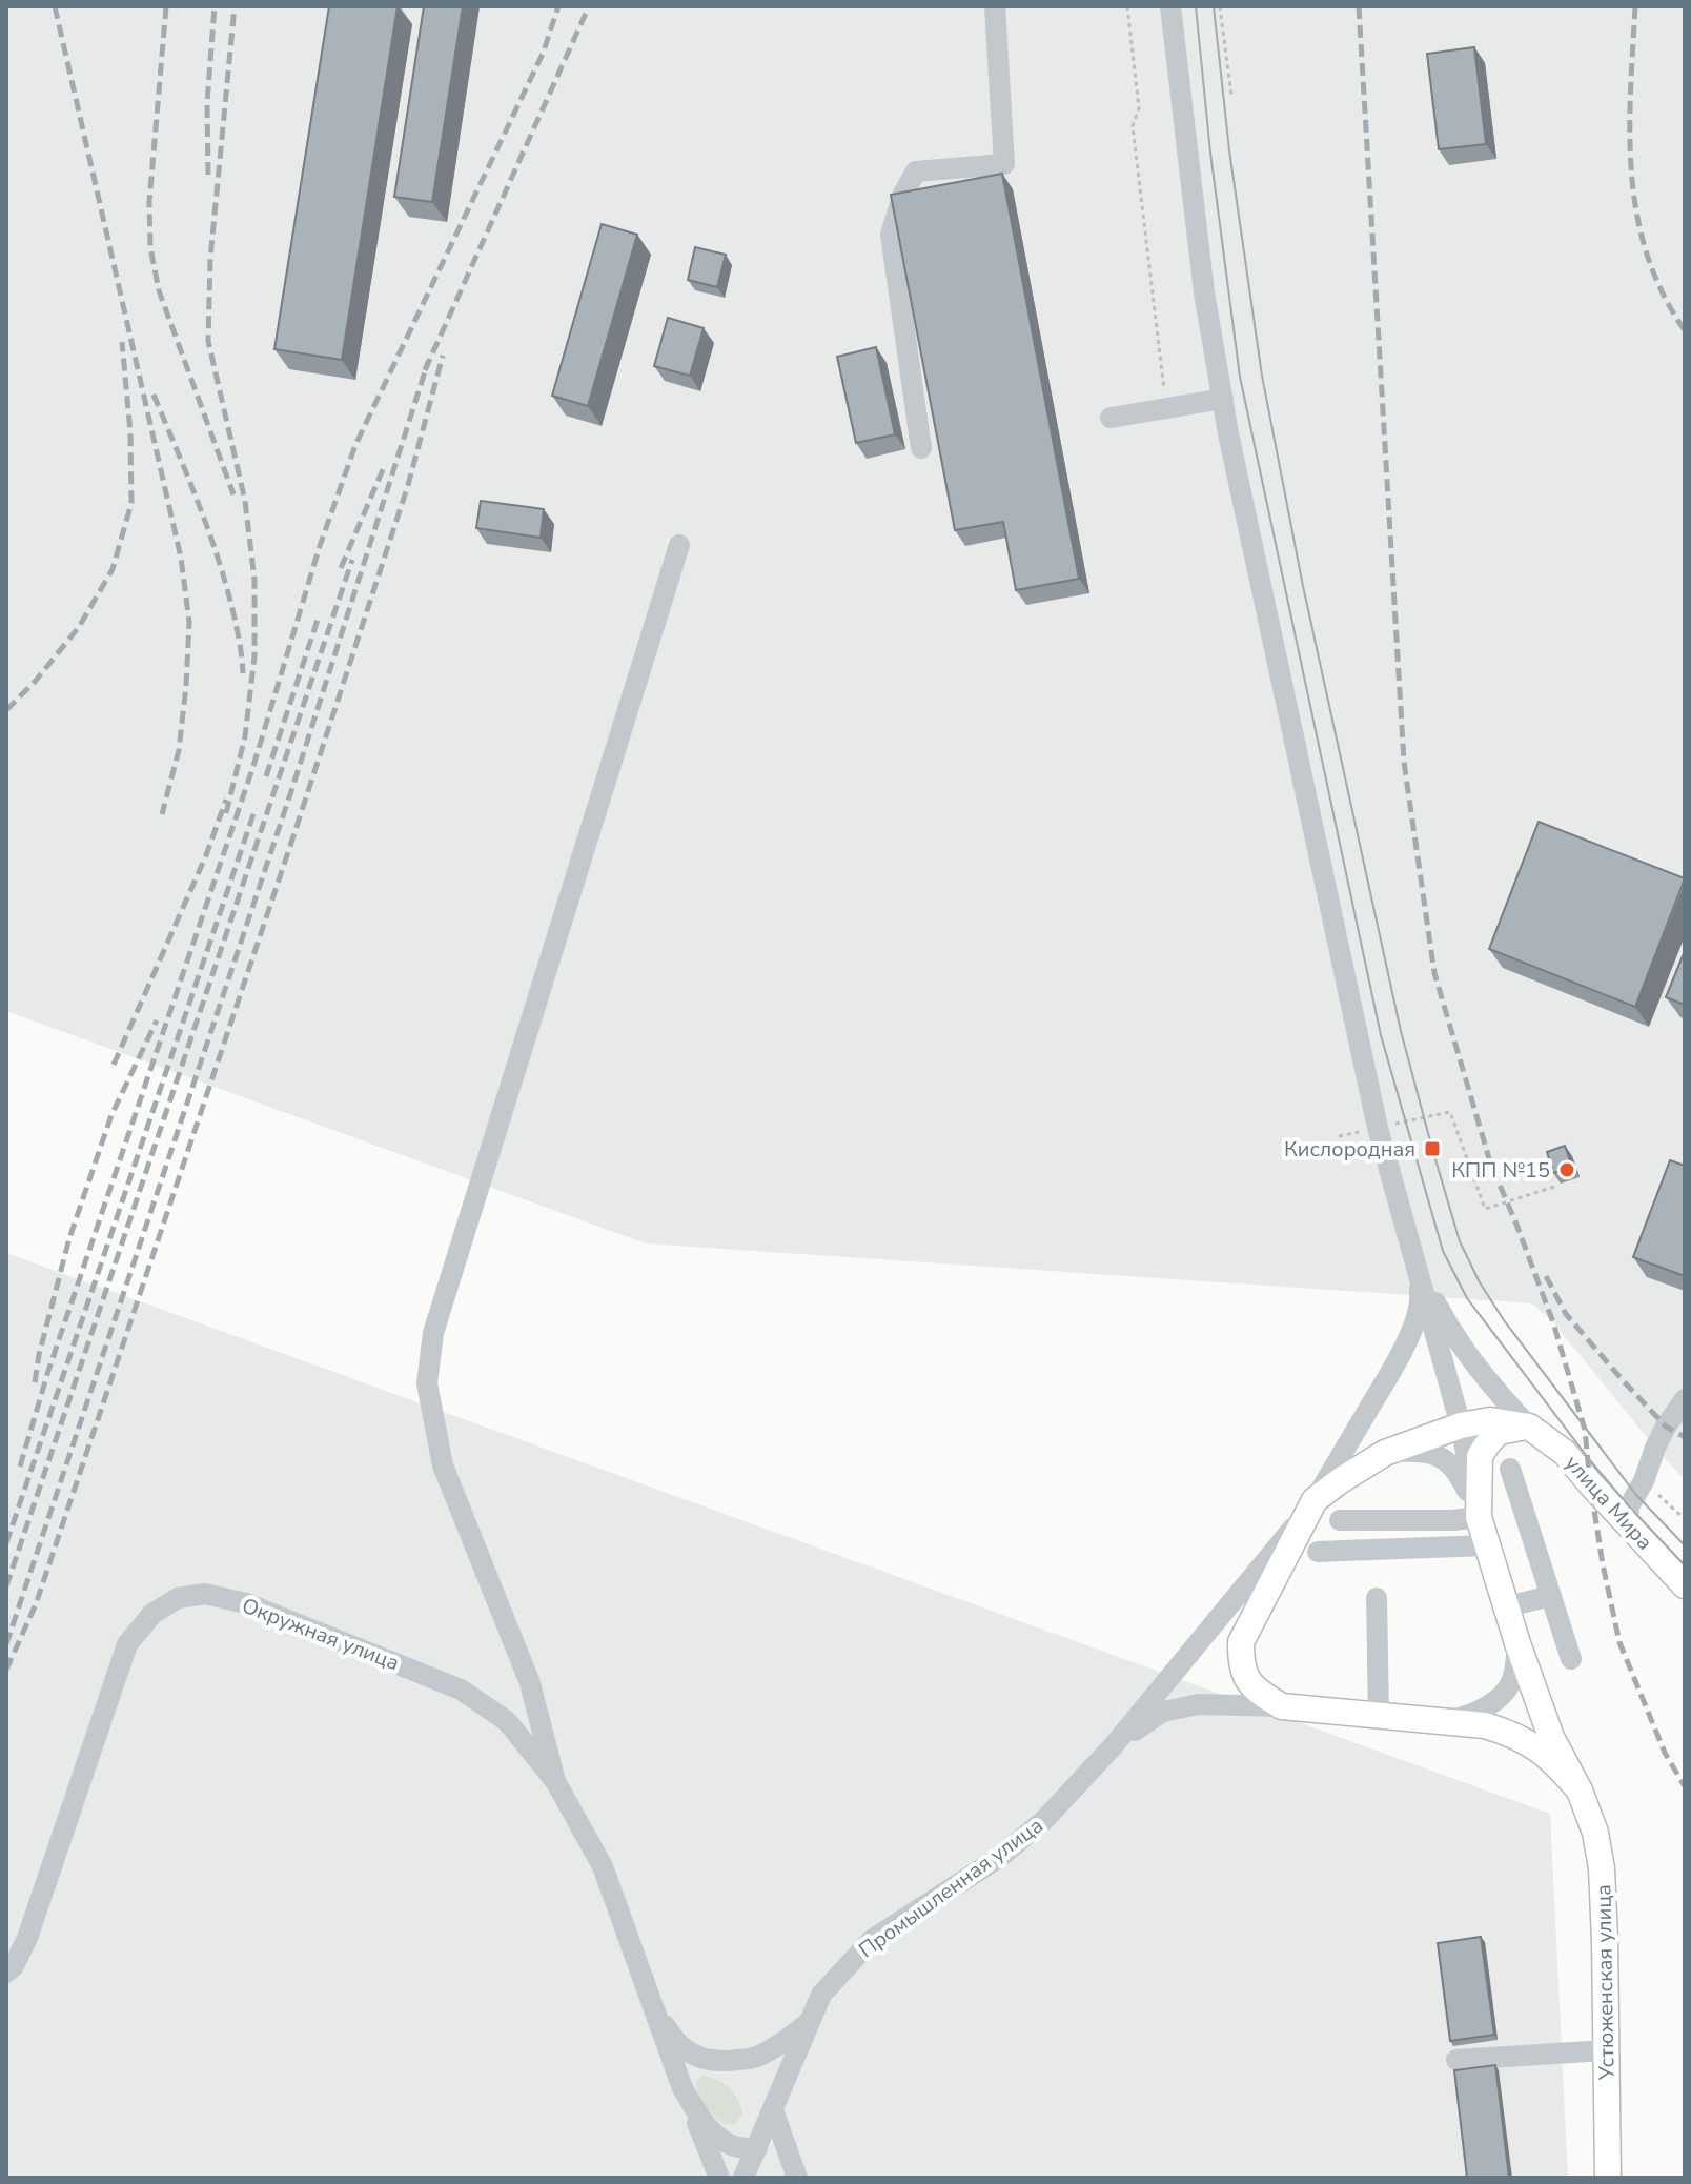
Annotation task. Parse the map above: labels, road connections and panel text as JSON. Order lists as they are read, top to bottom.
{
  "streets": {
    "main road": ["улица Мира", "Устюженская улица"],
    "street": ["Окружная улица", "Промышленная улица"]
  },
  "places": {
    "transit": ["Кислородная"],
    "other": ["КПП №15"]
  }
}
